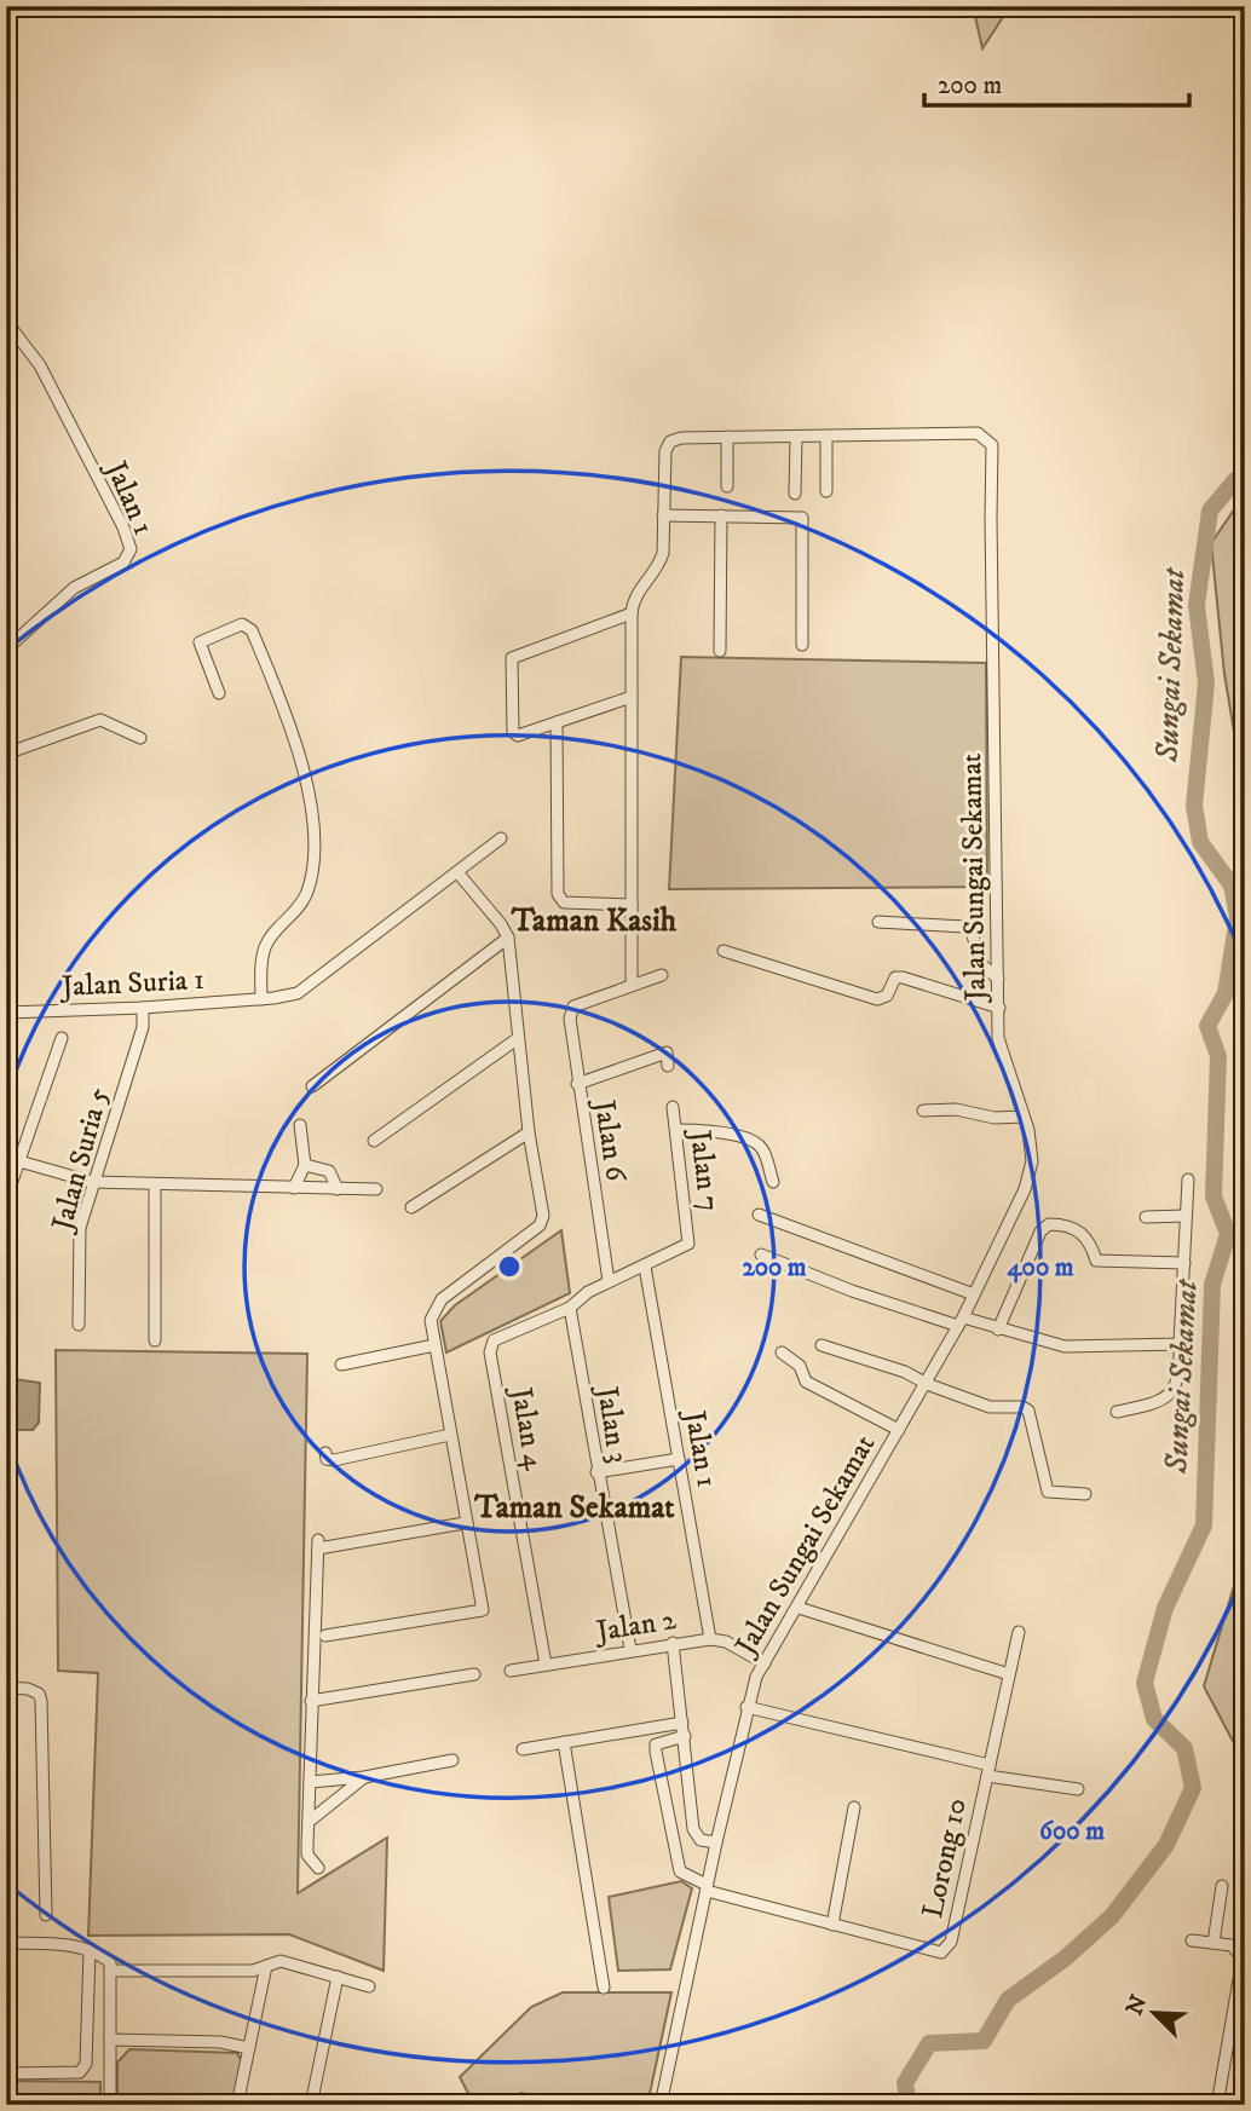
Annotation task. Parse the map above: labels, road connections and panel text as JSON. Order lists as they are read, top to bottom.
{
  "streets": {
    "street": [
      "Jalan 1",
      "Jalan Sungai Sekamat",
      "Jalan Suria 1",
      "Jalan 6",
      "Jalan Suria 5",
      "Jalan 7",
      "Jalan 3",
      "Jalan 4",
      "Jalan 2",
      "Lorong 10"
    ]
  },
  "crossings": [
    ["Jalan 1", "Jalan 7"],
    ["Jalan 1", "Jalan 2"],
    ["Jalan Sungai Sekamat", "Jalan 6"],
    ["Jalan Sungai Sekamat", "Jalan 2"],
    ["Jalan Sungai Sekamat", "Lorong 10"],
    ["Jalan Suria 1", "Jalan Suria 5"],
    ["Jalan 3", "Jalan 4"],
    ["Jalan 3", "Jalan 2"],
    ["Jalan 4", "Jalan 2"]
  ],
  "districts": ["Taman Kasih", "Taman Sekamat"],
  "water": ["Sungai Sekamat"],
  "scale_bar": "200 m",
  "north": "top left",
  "rings": ["200 m", "400 m", "600 m"]
}
